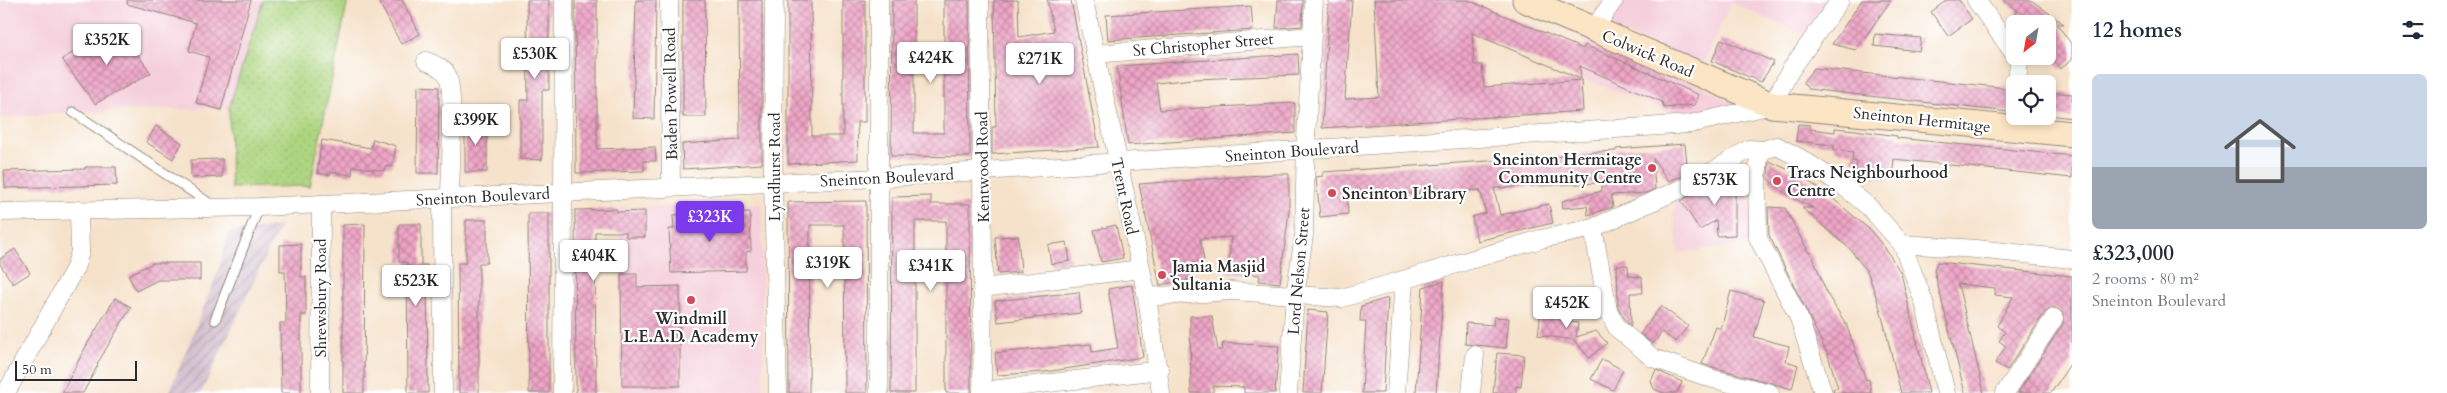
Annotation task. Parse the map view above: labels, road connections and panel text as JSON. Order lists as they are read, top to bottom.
{
  "streets": {
    "street": [
      "St Christopher Street",
      "Colwick Road",
      "Baden Powell Road",
      "Sneinton Hermitage",
      "Sneinton Boulevard",
      "Lyndhurst Road",
      "Kentwood Road",
      "Trent Road",
      "Lord Nelson Street",
      "Shrewsbury Road"
    ]
  },
  "crossings": [
    ["St Christopher Street", "Trent Road"],
    ["St Christopher Street", "Lord Nelson Street"],
    ["Colwick Road", "Sneinton Hermitage"],
    ["Colwick Road", "Sneinton Boulevard"],
    ["Baden Powell Road", "Sneinton Boulevard"],
    ["Sneinton Hermitage", "Sneinton Boulevard"],
    ["Sneinton Boulevard", "Lyndhurst Road"],
    ["Sneinton Boulevard", "Kentwood Road"],
    ["Sneinton Boulevard", "Trent Road"],
    ["Sneinton Boulevard", "Lord Nelson Street"],
    ["Sneinton Boulevard", "Shrewsbury Road"]
  ],
  "places": [
    "Sneinton Hermitage Community Centre",
    "Tracs Neighbourhood Centre",
    "Sneinton Library",
    "Jamia Masjid Sultania",
    "Windmill L.E.A.D. Academy"
  ],
  "scale_bar": "50 m",
  "north": "bottom left",
  "page": {
    "heading": "12 homes",
    "price": [
      "£352K",
      "£530K",
      "£424K",
      "£271K",
      "£399K",
      "£573K",
      "£323K",
      "£404K",
      "£319K",
      "£341K",
      "£523K",
      "£452K"
    ],
    "list": [
      {
        "name": "£323,000",
        "note": "2 rooms · 80 m² · Sneinton Boulevard"
      }
    ],
    "scale": "50 m"
  }
}
